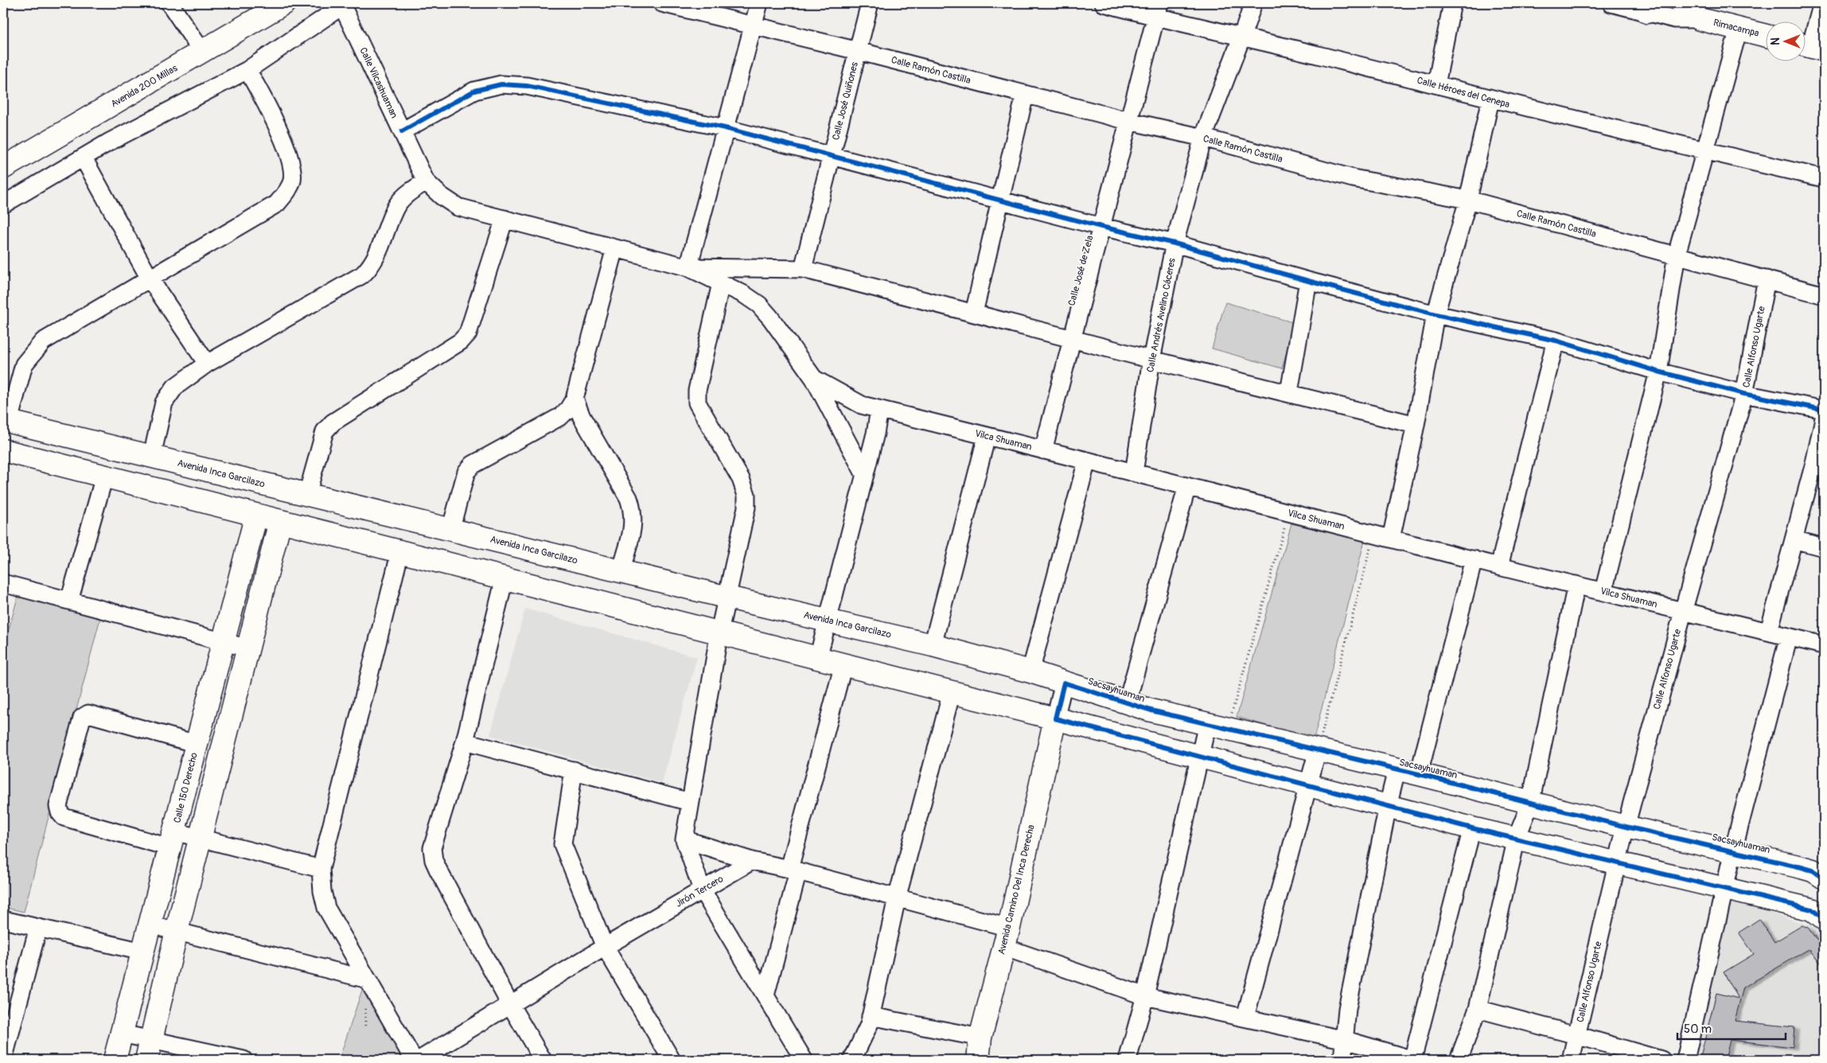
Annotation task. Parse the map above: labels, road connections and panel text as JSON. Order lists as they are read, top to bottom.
{
  "streets": {
    "main road": [
      "Rimacampa",
      "Avenida 200 Millas",
      "Avenida Inca Garcilazo",
      "Sacsayhuaman",
      "Calle 150 Derecho",
      "Avenida Camino Del Inca Derecha"
    ],
    "street": [
      "Calle Ramón Castilla",
      "Calle Vilcashuaman",
      "Calle Héroes del Cenepa",
      "Calle José Quiñones",
      "Calle José de Zela",
      "Calle Andrés Avelino Cáceres",
      "Calle Alfonso Ugarte",
      "Vilca Shuaman",
      "Jirón Tercero"
    ]
  },
  "crossings": [
    ["Calle Ramón Castilla", "Calle José Quiñones"],
    ["Calle Ramón Castilla", "Calle José de Zela"],
    ["Calle Ramón Castilla", "Calle Andrés Avelino Cáceres"],
    ["Calle Ramón Castilla", "Calle Alfonso Ugarte"],
    ["Calle Héroes del Cenepa", "Calle José de Zela"],
    ["Calle Héroes del Cenepa", "Calle Andrés Avelino Cáceres"],
    ["Calle José de Zela", "Vilca Shuaman"],
    ["Calle Andrés Avelino Cáceres", "Vilca Shuaman"],
    ["Calle Alfonso Ugarte", "Vilca Shuaman"],
    ["Calle Alfonso Ugarte", "Sacsayhuaman"],
    ["Avenida Inca Garcilazo", "Sacsayhuaman"]
  ],
  "scale_bar": "50 m",
  "north": "left"
}
